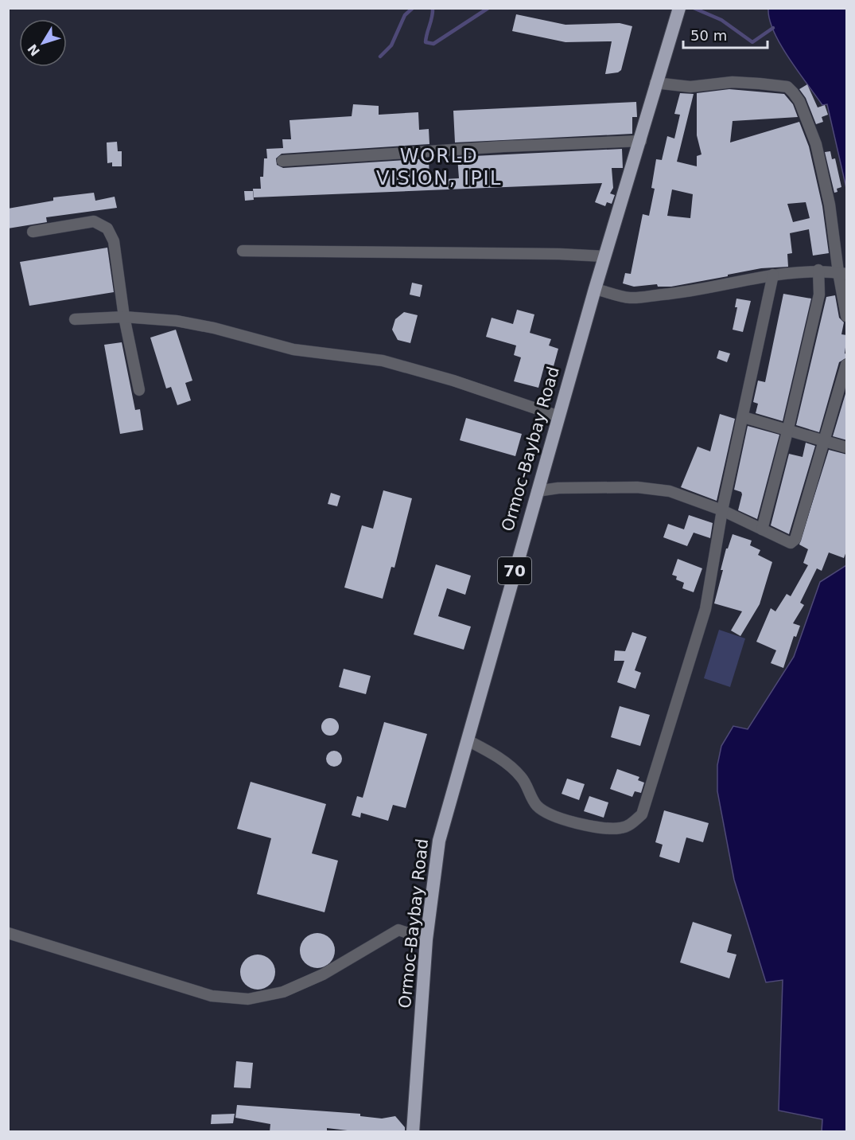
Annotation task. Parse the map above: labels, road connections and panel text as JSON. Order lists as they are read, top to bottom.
{
  "streets": {
    "highway": ["Ormoc-Baybay Road", "70"]
  },
  "districts": ["WORLD VISION, IPIL"],
  "scale_bar": "50 m",
  "north": "bottom left"
}
